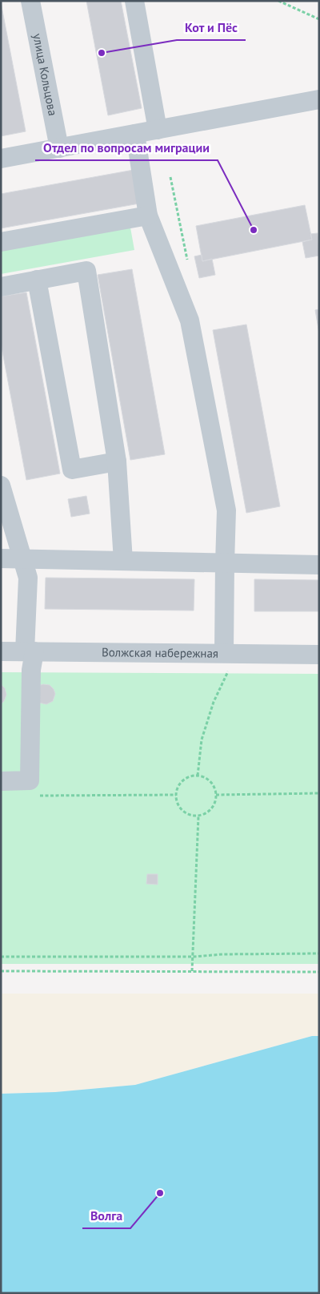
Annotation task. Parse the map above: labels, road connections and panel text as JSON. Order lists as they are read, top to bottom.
{
  "streets": {
    "street": ["улица Кольцова", "Волжская набережная"]
  },
  "places": ["Кот и Пёс", "Отдел по вопросам миграции", "Волга"]
}
